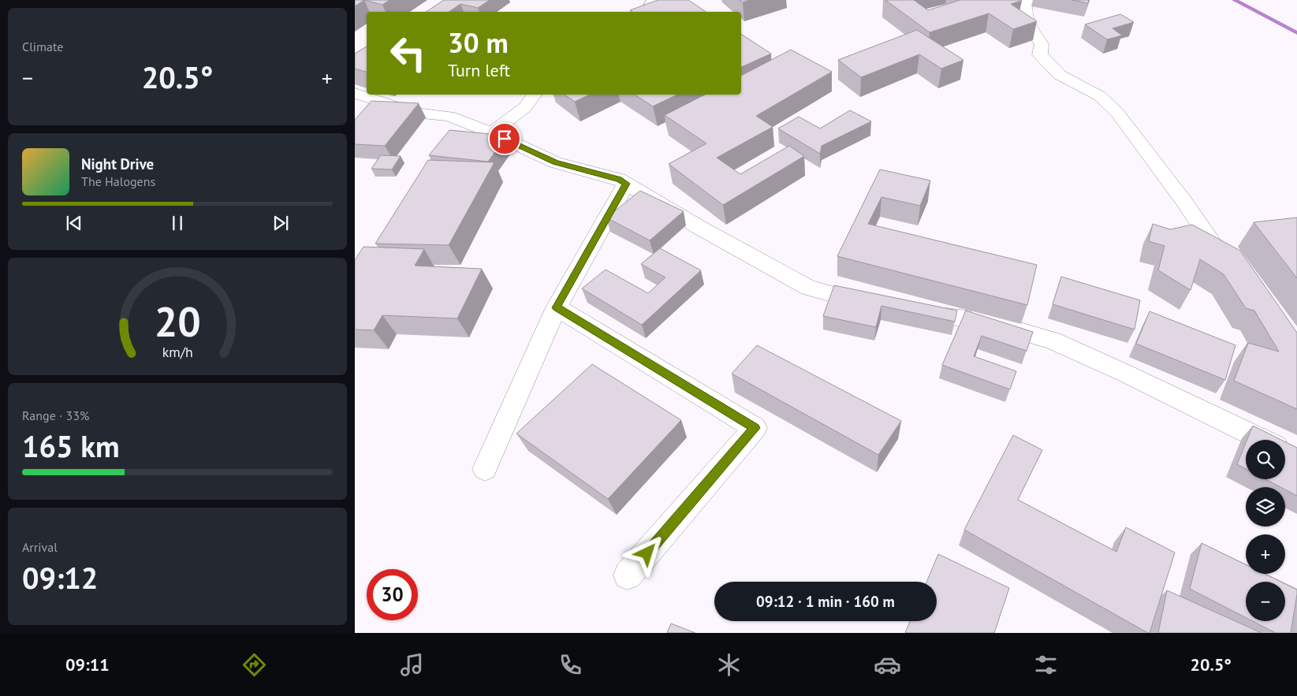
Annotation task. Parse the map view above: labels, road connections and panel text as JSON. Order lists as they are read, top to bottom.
{
  "page": {
    "tile": [
      "Climate",
      ["Range · 33%", "165 km"],
      ["Arrival", "09:12"]
    ],
    "turn": ["30 m", "Turn left"],
    "heat": ["−", "20.5°", "+"],
    "song": ["Night Drive", "The Halogens"],
    "map_buttons": ["+", "−"],
    "limit": "30",
    "trip": "09:12 · 1 min · 160 m",
    "tabs": ["09:11", "20.5°"],
    "gauge": ["20", "km/h"]
  }
}
